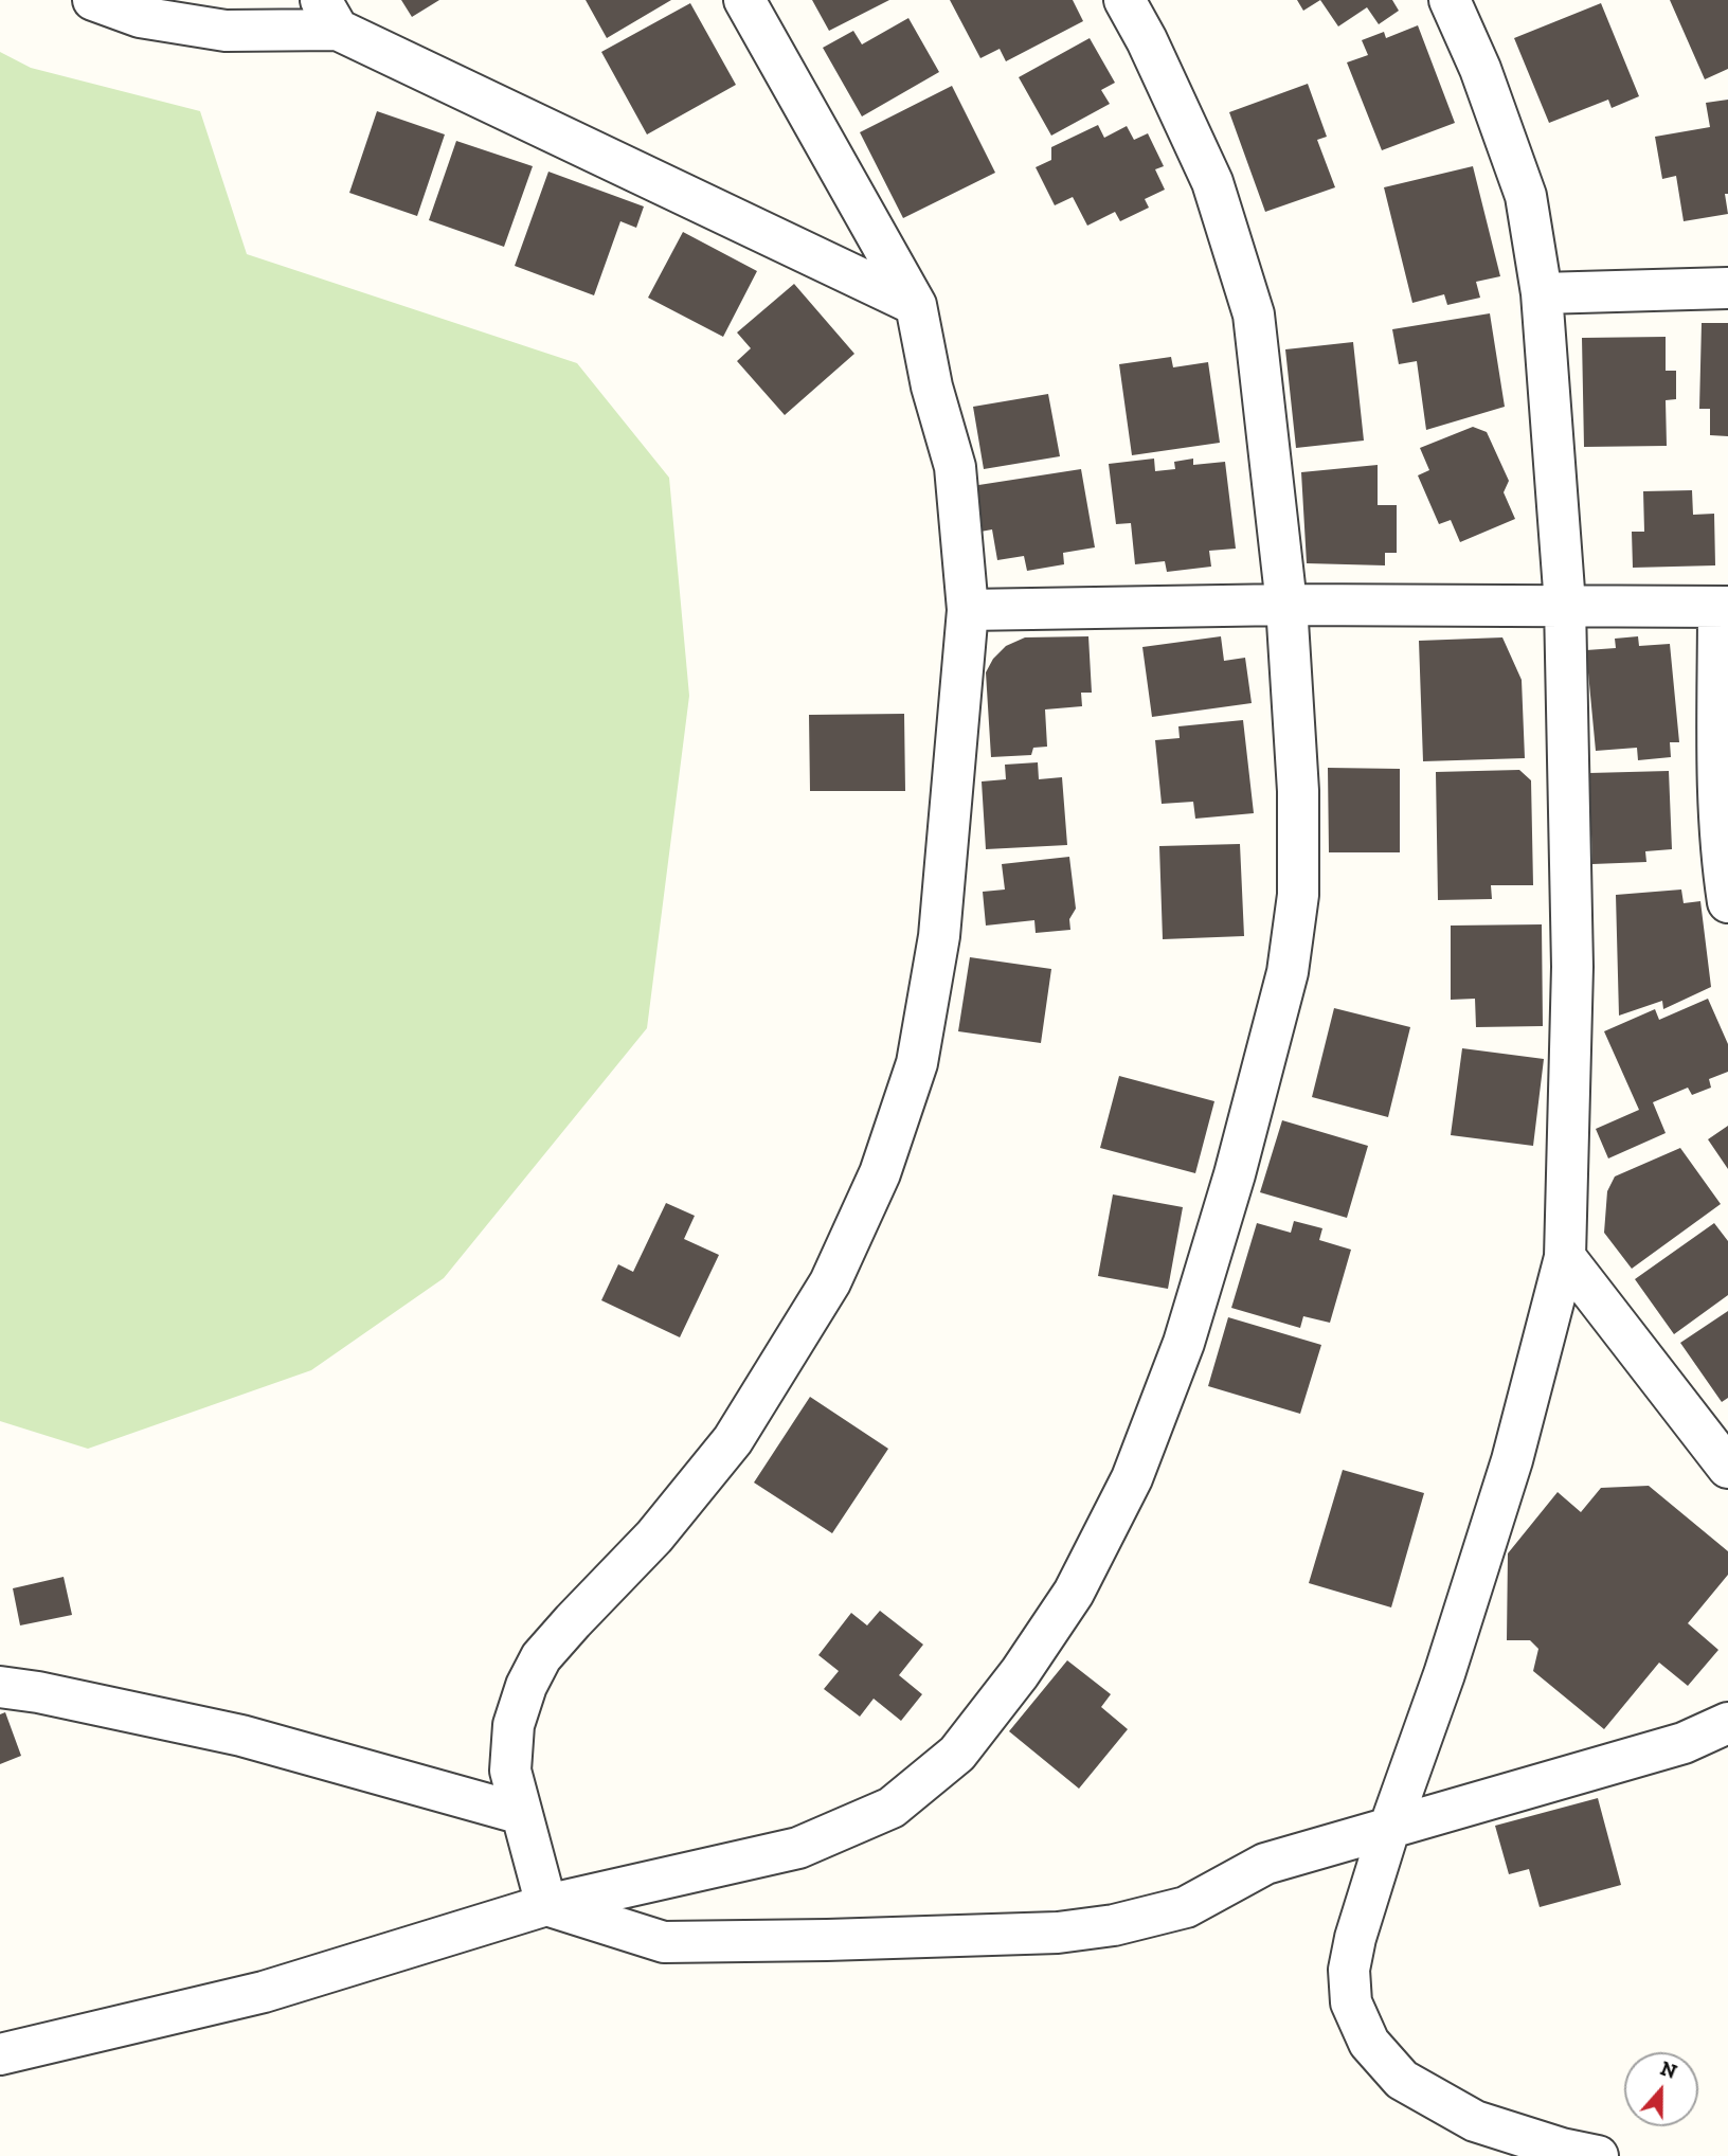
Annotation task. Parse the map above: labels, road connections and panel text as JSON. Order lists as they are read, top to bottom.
{
  "north": "top"
}
